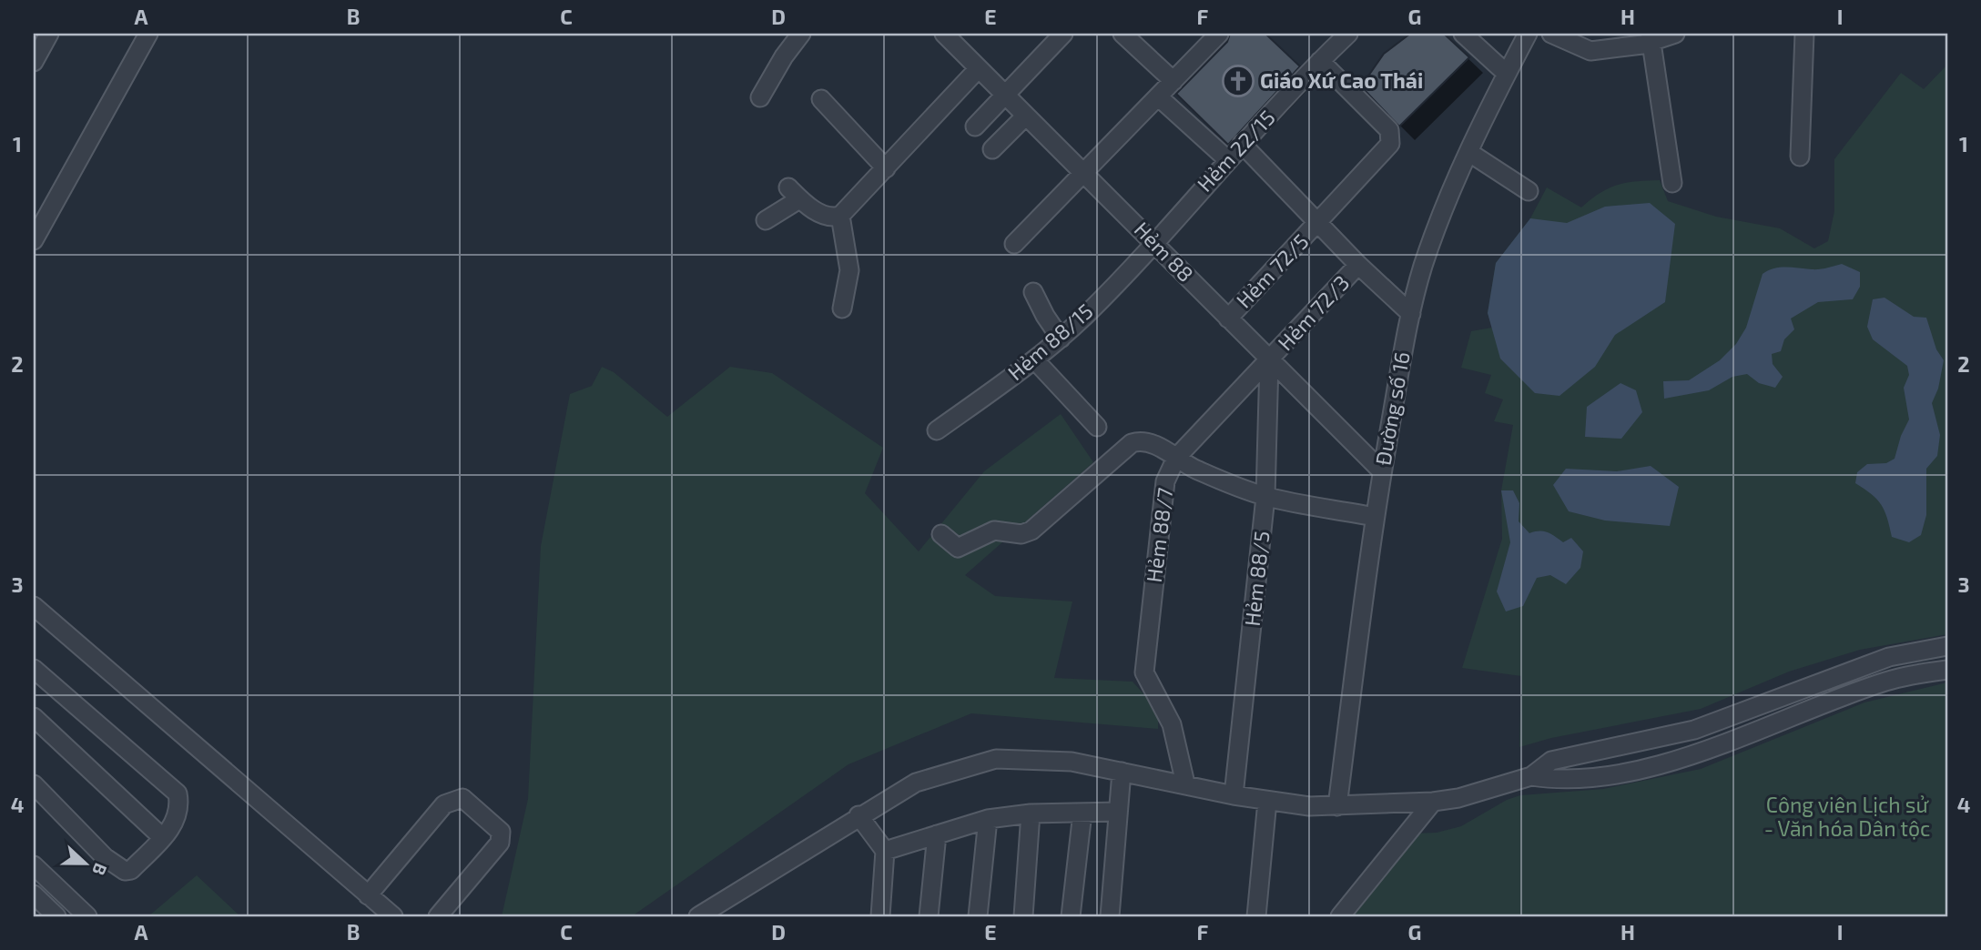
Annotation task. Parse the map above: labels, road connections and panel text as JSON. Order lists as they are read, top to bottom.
{
  "streets": {
    "street": [
      "Hẻm 22/15",
      "Hẻm 88",
      "Hẻm 72/5",
      "Hẻm 72/3",
      "Hẻm 88/15",
      "Đường số 16",
      "Hẻm 88/7",
      "Hẻm 88/5"
    ]
  },
  "crossings": [
    ["Hẻm 22/15", "Hẻm 88"],
    ["Hẻm 22/15", "Hẻm 72/5"],
    ["Hẻm 22/15", "Hẻm 88/15"],
    ["Hẻm 88", "Hẻm 72/5"],
    ["Hẻm 88", "Hẻm 72/3"],
    ["Hẻm 88", "Hẻm 88/15"],
    ["Hẻm 88", "Đường số 16"],
    ["Hẻm 88", "Hẻm 88/7"],
    ["Hẻm 88", "Hẻm 88/5"],
    ["Hẻm 72/3", "Hẻm 88/7"],
    ["Hẻm 72/3", "Hẻm 88/5"],
    ["Hẻm 88/7", "Hẻm 88/5"]
  ],
  "parks": ["Công viên Lịch sử - Văn hóa Dân tộc"],
  "places": {
    "church": ["Giáo Xứ Cao Thái"]
  },
  "north": "right",
  "grid": {
    "columns": [
      "A",
      "B",
      "C",
      "D",
      "E",
      "F",
      "G",
      "H",
      "I"
    ],
    "rows": [
      "1",
      "2",
      "3",
      "4"
    ]
  }
}
